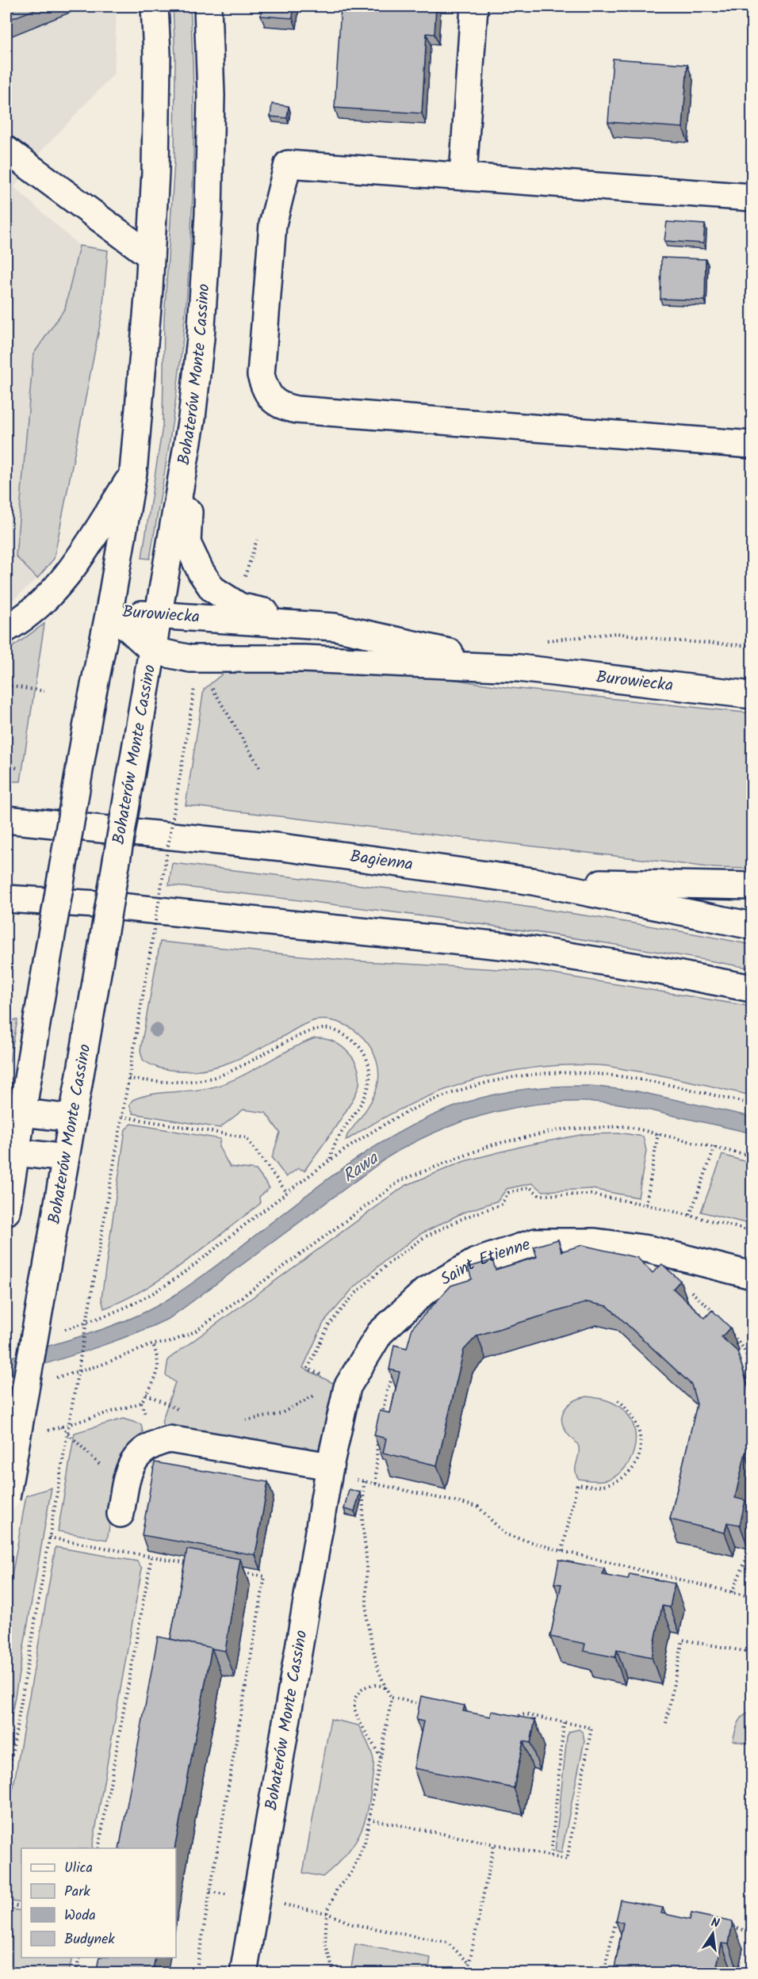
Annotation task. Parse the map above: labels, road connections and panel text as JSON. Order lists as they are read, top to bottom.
{
  "streets": {
    "street": [
      "Bohaterów Monte Cassino",
      "Burowiecka",
      "Bagienna",
      "Saint Etienne"
    ]
  },
  "crossings": [
    ["Bohaterów Monte Cassino", "Burowiecka"],
    ["Bohaterów Monte Cassino", "Saint Etienne"]
  ],
  "water": ["Rawa"],
  "legend": [
    "Ulica",
    "Park",
    "Woda",
    "Budynek"
  ],
  "north": "top"
}
